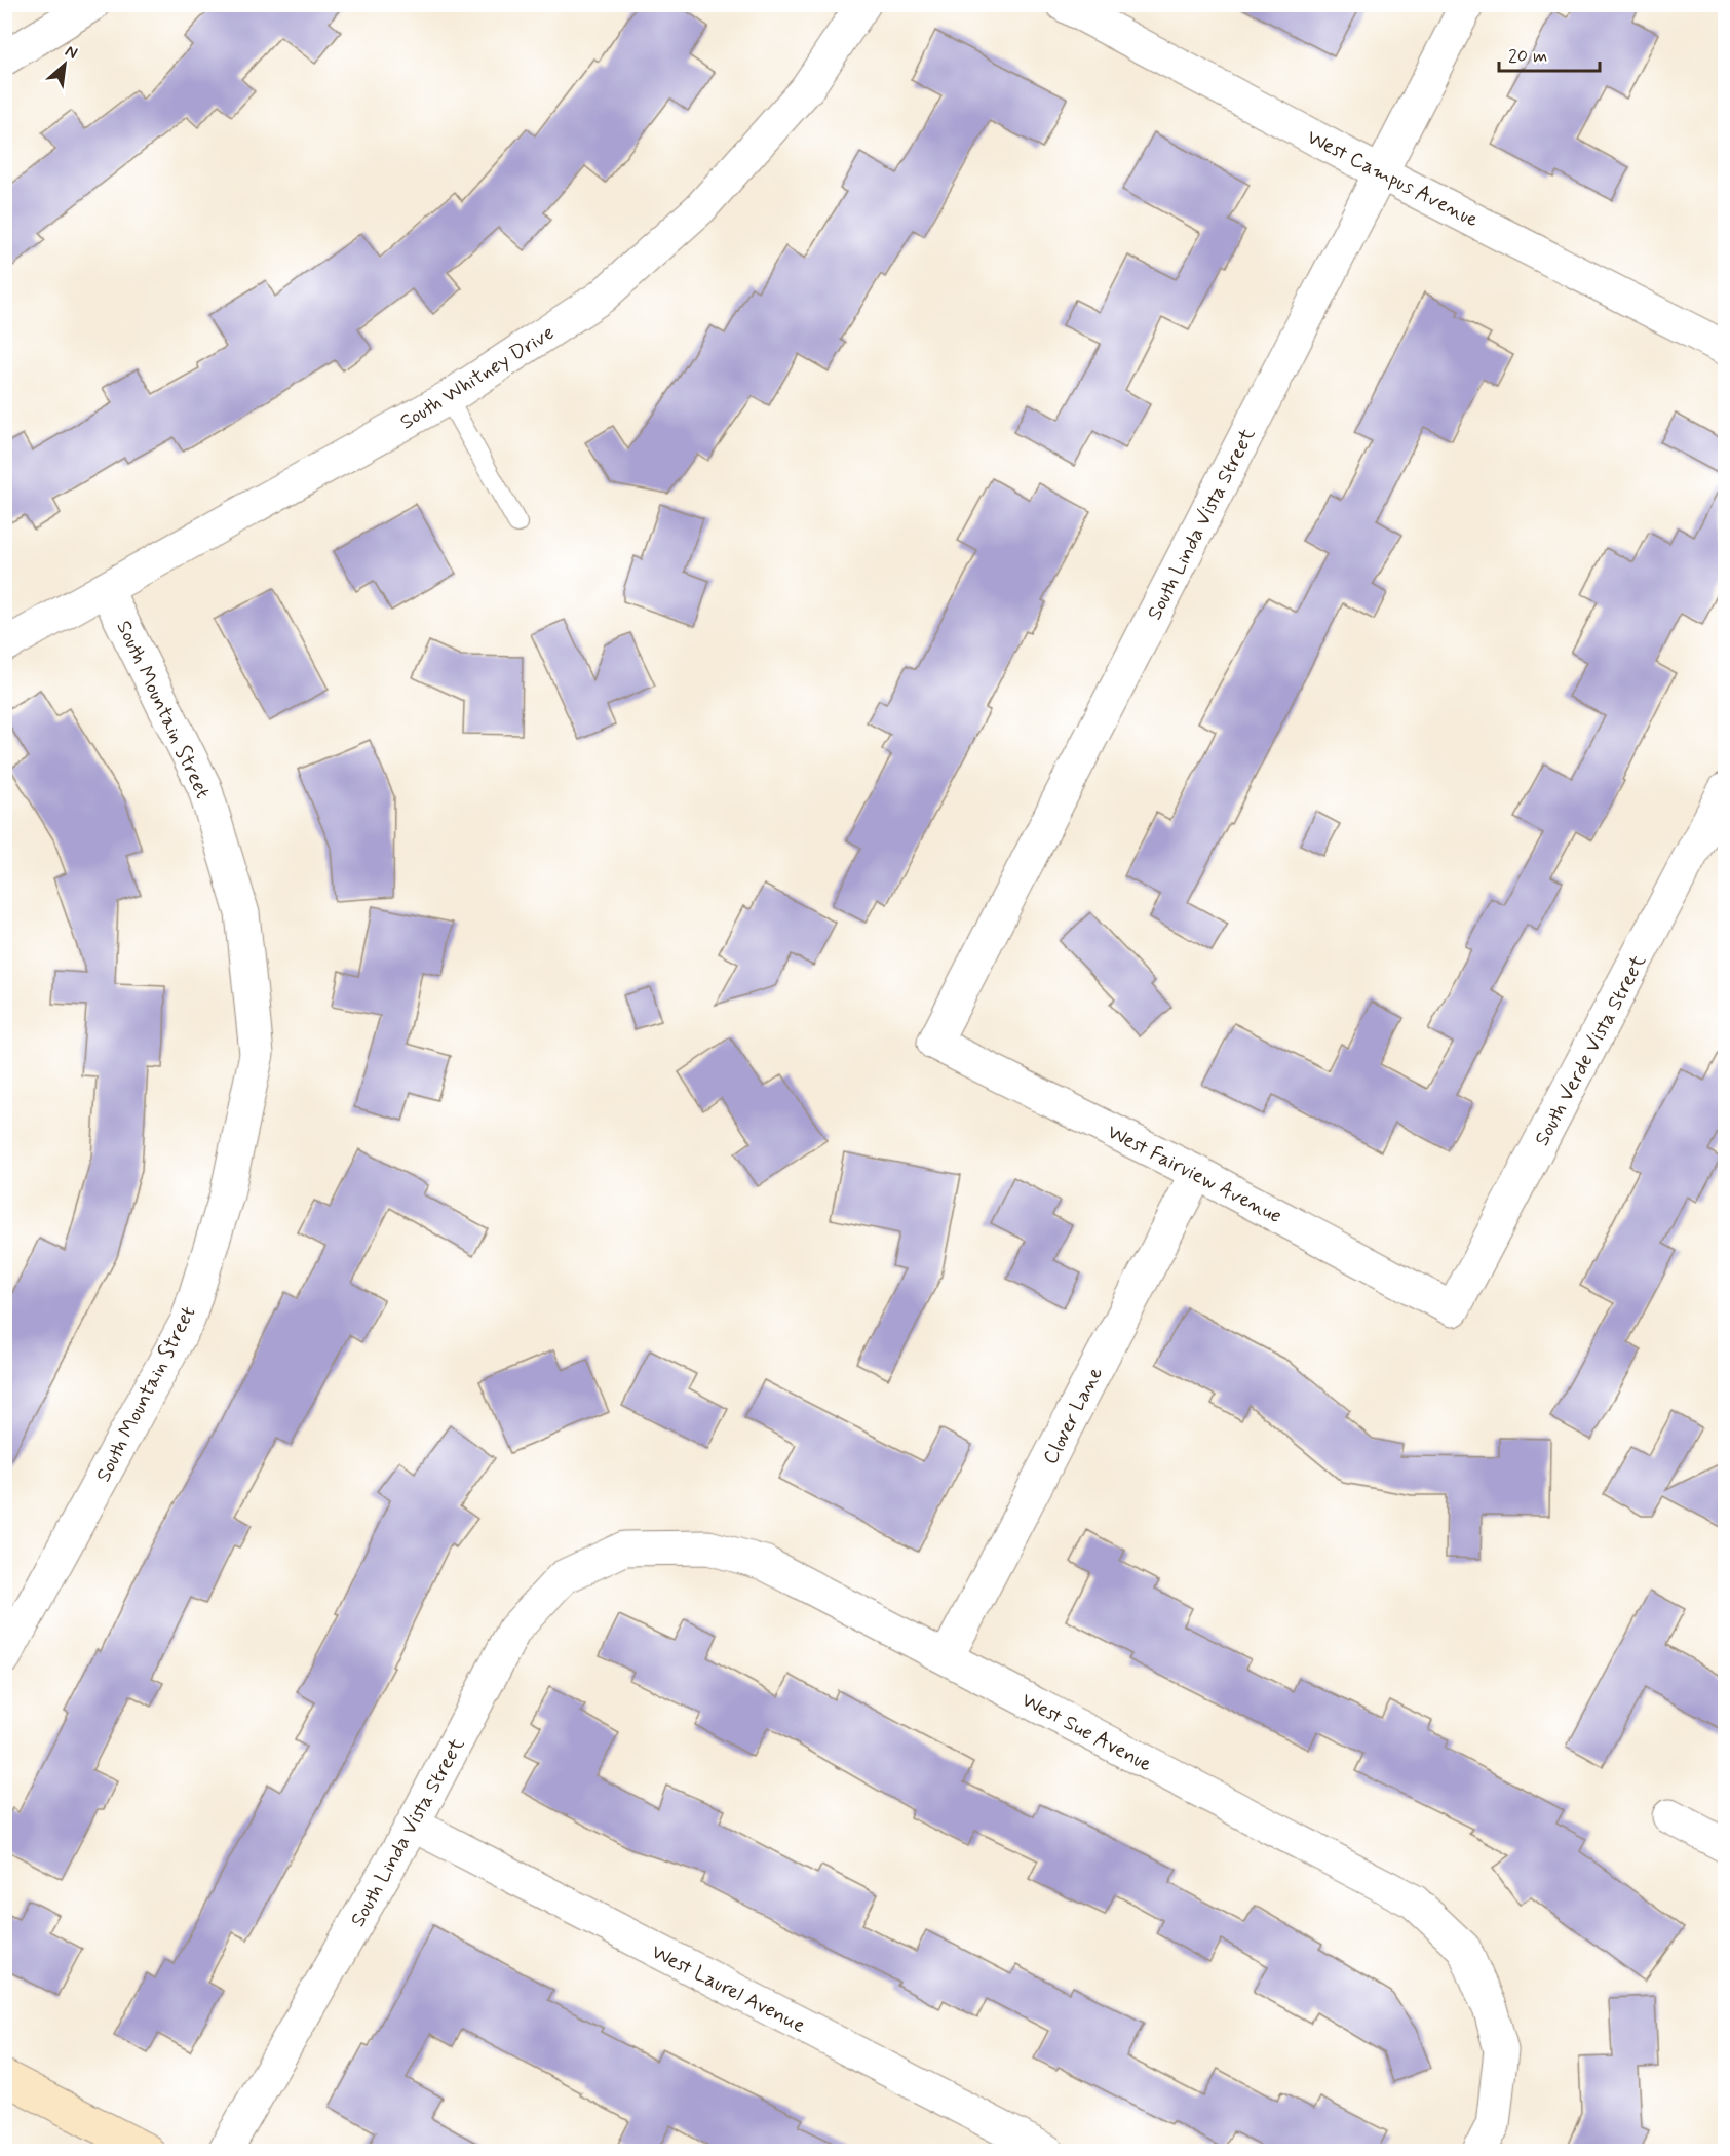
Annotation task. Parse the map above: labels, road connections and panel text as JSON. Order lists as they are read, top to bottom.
{
  "streets": {
    "street": [
      "West Campus Avenue",
      "South Whitney Drive",
      "South Linda Vista Street",
      "South Mountain Street",
      "South Verde Vista Street",
      "West Fairview Avenue",
      "Clover Lane",
      "West Sue Avenue",
      "West Laurel Avenue"
    ]
  },
  "crossings": [
    ["West Campus Avenue", "South Linda Vista Street"],
    ["South Whitney Drive", "South Mountain Street"],
    ["South Linda Vista Street", "West Fairview Avenue"],
    ["South Linda Vista Street", "West Sue Avenue"],
    ["South Linda Vista Street", "West Laurel Avenue"],
    ["South Verde Vista Street", "West Fairview Avenue"],
    ["West Fairview Avenue", "Clover Lane"],
    ["Clover Lane", "West Sue Avenue"]
  ],
  "scale_bar": "20 m",
  "north": "top right"
}
